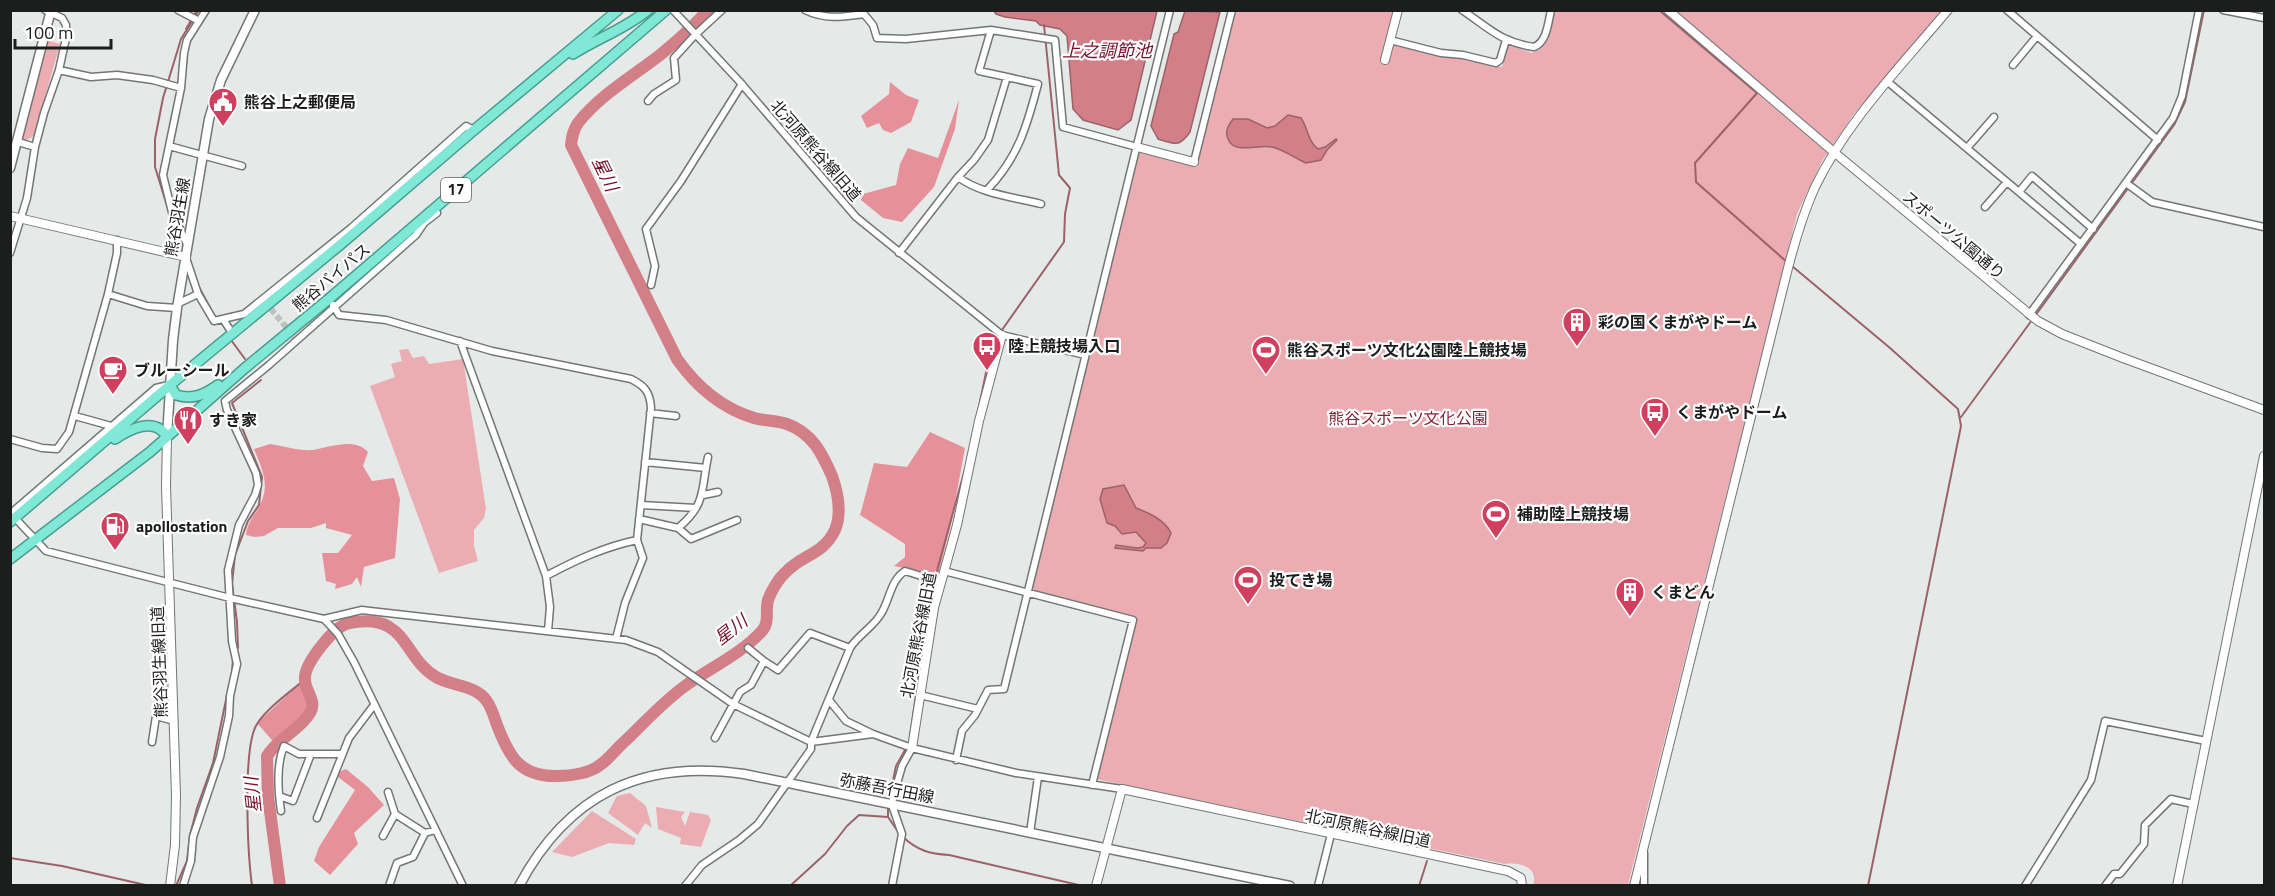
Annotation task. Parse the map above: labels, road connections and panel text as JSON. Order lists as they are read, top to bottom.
{
  "streets": {
    "highway": ["17", "熊谷バイパス"],
    "main road": ["熊谷羽生線", "弥藤吾行田線"],
    "street": ["北河原熊谷線旧道", "スポーツ公園通り", "熊谷羽生線旧道"]
  },
  "crossings": [
    ["熊谷羽生線", "熊谷バイパス"],
    ["熊谷羽生線", "熊谷羽生線旧道"],
    ["熊谷バイパス", "熊谷羽生線旧道"]
  ],
  "water": ["上之調節池", "星川"],
  "parks": ["熊谷スポーツ文化公園"],
  "places": {
    "public building": ["熊谷上之郵便局"],
    "building": ["彩の国くまがやドーム", "くまどん"],
    "bus stop": ["陸上競技場入口", "くまがやドーム"],
    "sports": ["熊谷スポーツ文化公園陸上競技場", "補助陸上競技場", "投てき場"],
    "cafe": ["ブルーシール"],
    "restaurant": ["すき家"],
    "fuel station": ["apollostation"]
  },
  "scale_bar": "100 m"
}
